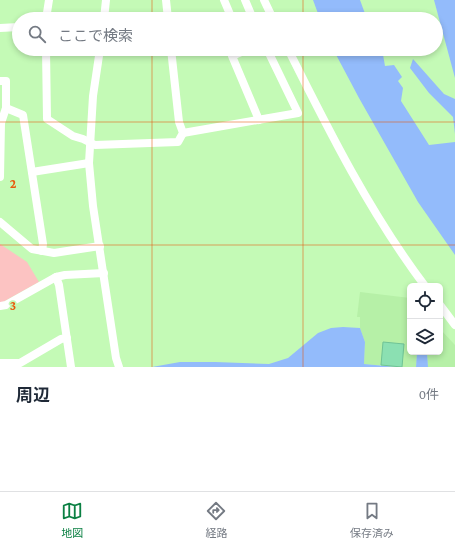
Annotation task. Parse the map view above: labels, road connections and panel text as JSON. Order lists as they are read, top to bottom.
{
  "page": {
    "search": "ここで検索",
    "heading": ["周辺", "0件"],
    "nav": ["地図", "経路", "保存済み"]
  },
  "grid": {
    "rows": ["2", "3"]
  }
}
